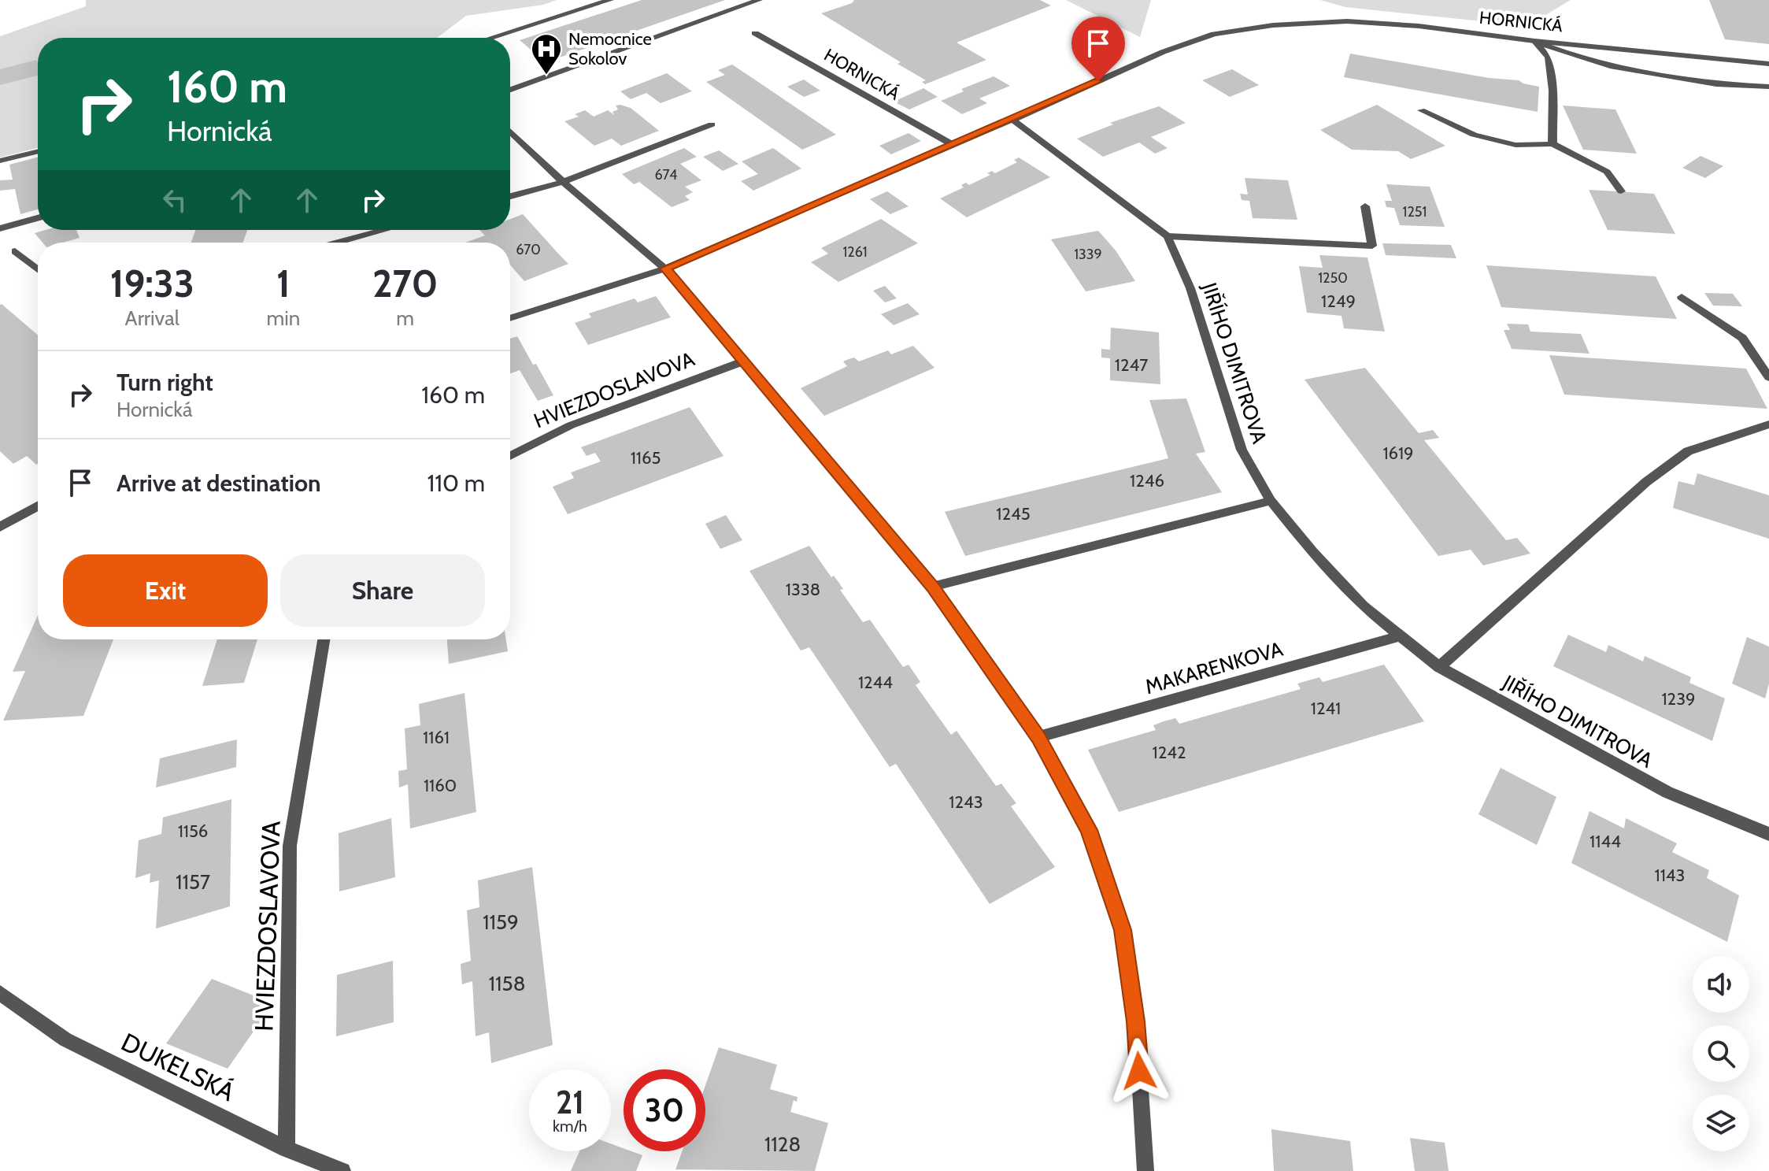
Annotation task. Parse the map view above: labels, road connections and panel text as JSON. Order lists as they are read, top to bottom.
{
  "streets": {
    "street": [
      "HORNICKÁ",
      "JIŘÍHO DIMITROVA",
      "HVIEZDOSLAVOVA",
      "MAKARENKOVA",
      "DUKELSKÁ"
    ]
  },
  "crossings": [
    ["HORNICKÁ", "JIŘÍHO DIMITROVA"],
    ["JIŘÍHO DIMITROVA", "MAKARENKOVA"],
    ["HVIEZDOSLAVOVA", "DUKELSKÁ"]
  ],
  "places": {
    "hospital": ["Nemocnice Sokolov"]
  },
  "house_numbers": [
    "674",
    "1251",
    "670",
    "1261",
    "1339",
    "1250",
    "1249",
    "1247",
    "1619",
    "1165",
    "1246",
    "1245",
    "1338",
    "1244",
    "1239",
    "1241",
    "1161",
    "1242",
    "1160",
    "1243",
    "1156",
    "1144",
    "1143",
    "1157",
    "1159",
    "1158",
    "1128"
  ],
  "page": {
    "turn": ["160 m", "Hornická"],
    "eta": [
      "19:33",
      "Arrival",
      "1",
      "min",
      "270",
      "m"
    ],
    "list": [
      {
        "name": "Turn right",
        "note": "Hornická",
        "value": "160 m"
      },
      {
        "name": "Arrive at destination",
        "value": "110 m"
      }
    ],
    "buttons": ["Exit", "Share"],
    "speed": "21 km/h",
    "limit": "30"
  }
}
